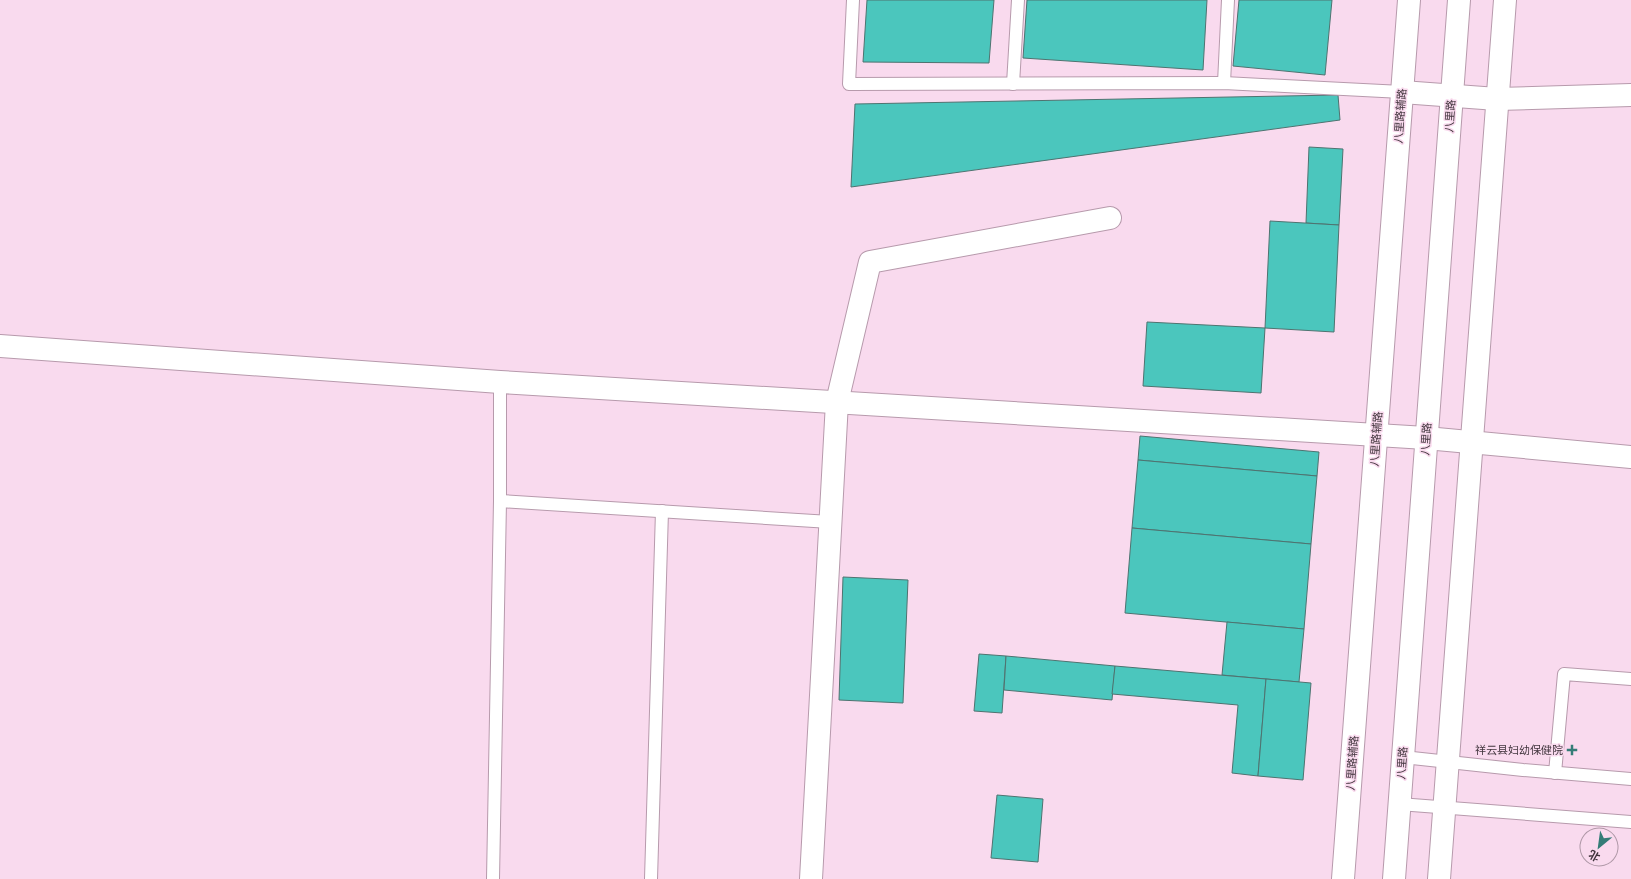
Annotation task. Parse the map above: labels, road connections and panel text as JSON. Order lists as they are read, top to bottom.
{
  "streets": {
    "street": ["八里路辅路", "八里路"]
  },
  "places": {
    "health": ["祥云县妇幼保健院"]
  },
  "north": "bottom left"
}
